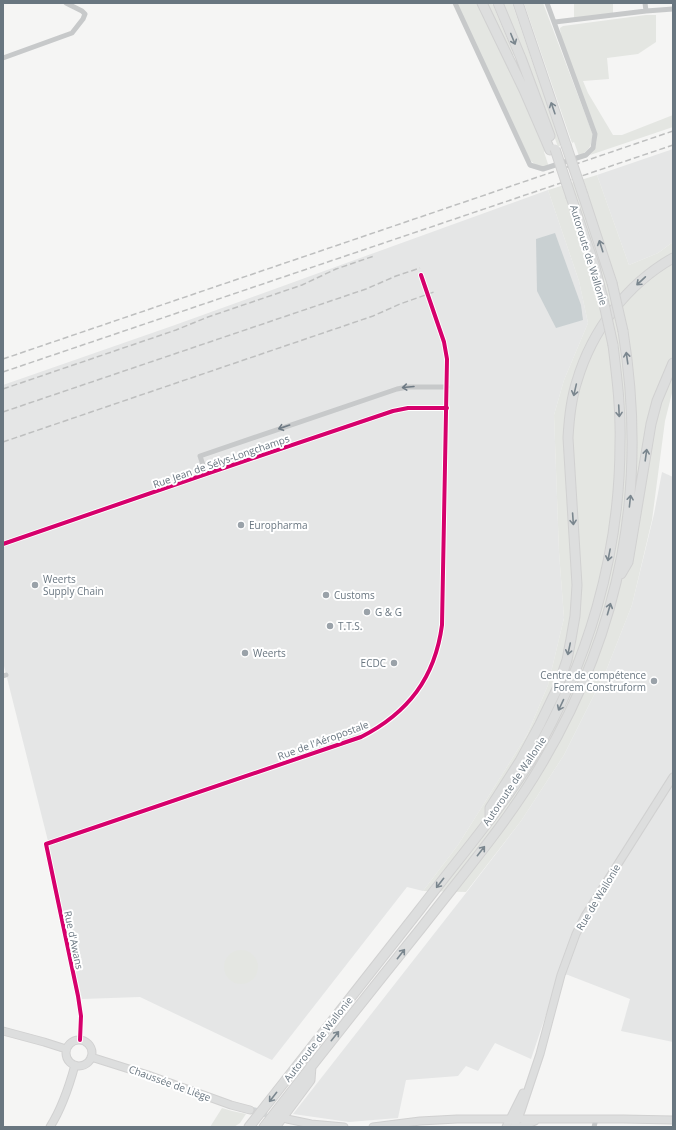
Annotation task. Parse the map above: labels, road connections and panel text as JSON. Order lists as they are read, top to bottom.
{
  "streets": {
    "highway": ["Autoroute de Wallonie"],
    "main road": ["Rue de Wallonie", "Chaussée de Liège"],
    "street": ["Rue Jean de Sélys-Longchamps", "Rue de l'Aéropostale", "Rue d'Awans"]
  },
  "crossings": [
    ["Rue Jean de Sélys-Longchamps", "Rue de l'Aéropostale"],
    ["Rue de l'Aéropostale", "Rue d'Awans"],
    ["Rue d'Awans", "Chaussée de Liège"]
  ],
  "places": [
    "Europharma",
    "Weerts Supply Chain",
    "Customs",
    "G & G",
    "T.T.S.",
    "Weerts",
    "ECDC",
    "Centre de compétence Forem Construform"
  ]
}
